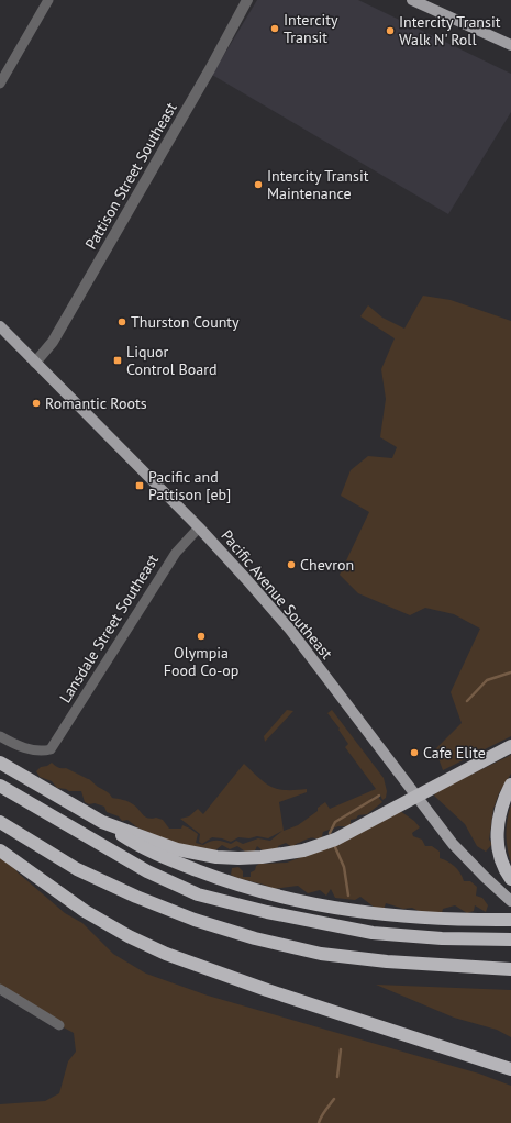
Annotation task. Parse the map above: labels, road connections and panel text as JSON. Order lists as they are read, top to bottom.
{
  "streets": {
    "main road": ["Pacific Avenue Southeast"],
    "street": ["Pattison Street Southeast", "Lansdale Street Southeast"]
  },
  "crossings": [
    ["Pattison Street Southeast", "Pacific Avenue Southeast"],
    ["Pacific Avenue Southeast", "Lansdale Street Southeast"]
  ],
  "places": {
    "other": [
      "Intercity Transit",
      "Intercity Transit Walk N' Roll",
      "Intercity Transit Maintenance",
      "Thurston County",
      "Romantic Roots",
      "Chevron",
      "Olympia Food Co-op",
      "Cafe Elite"
    ],
    "transit": ["Liquor Control Board", "Pacific and Pattison [eb]"]
  }
}
